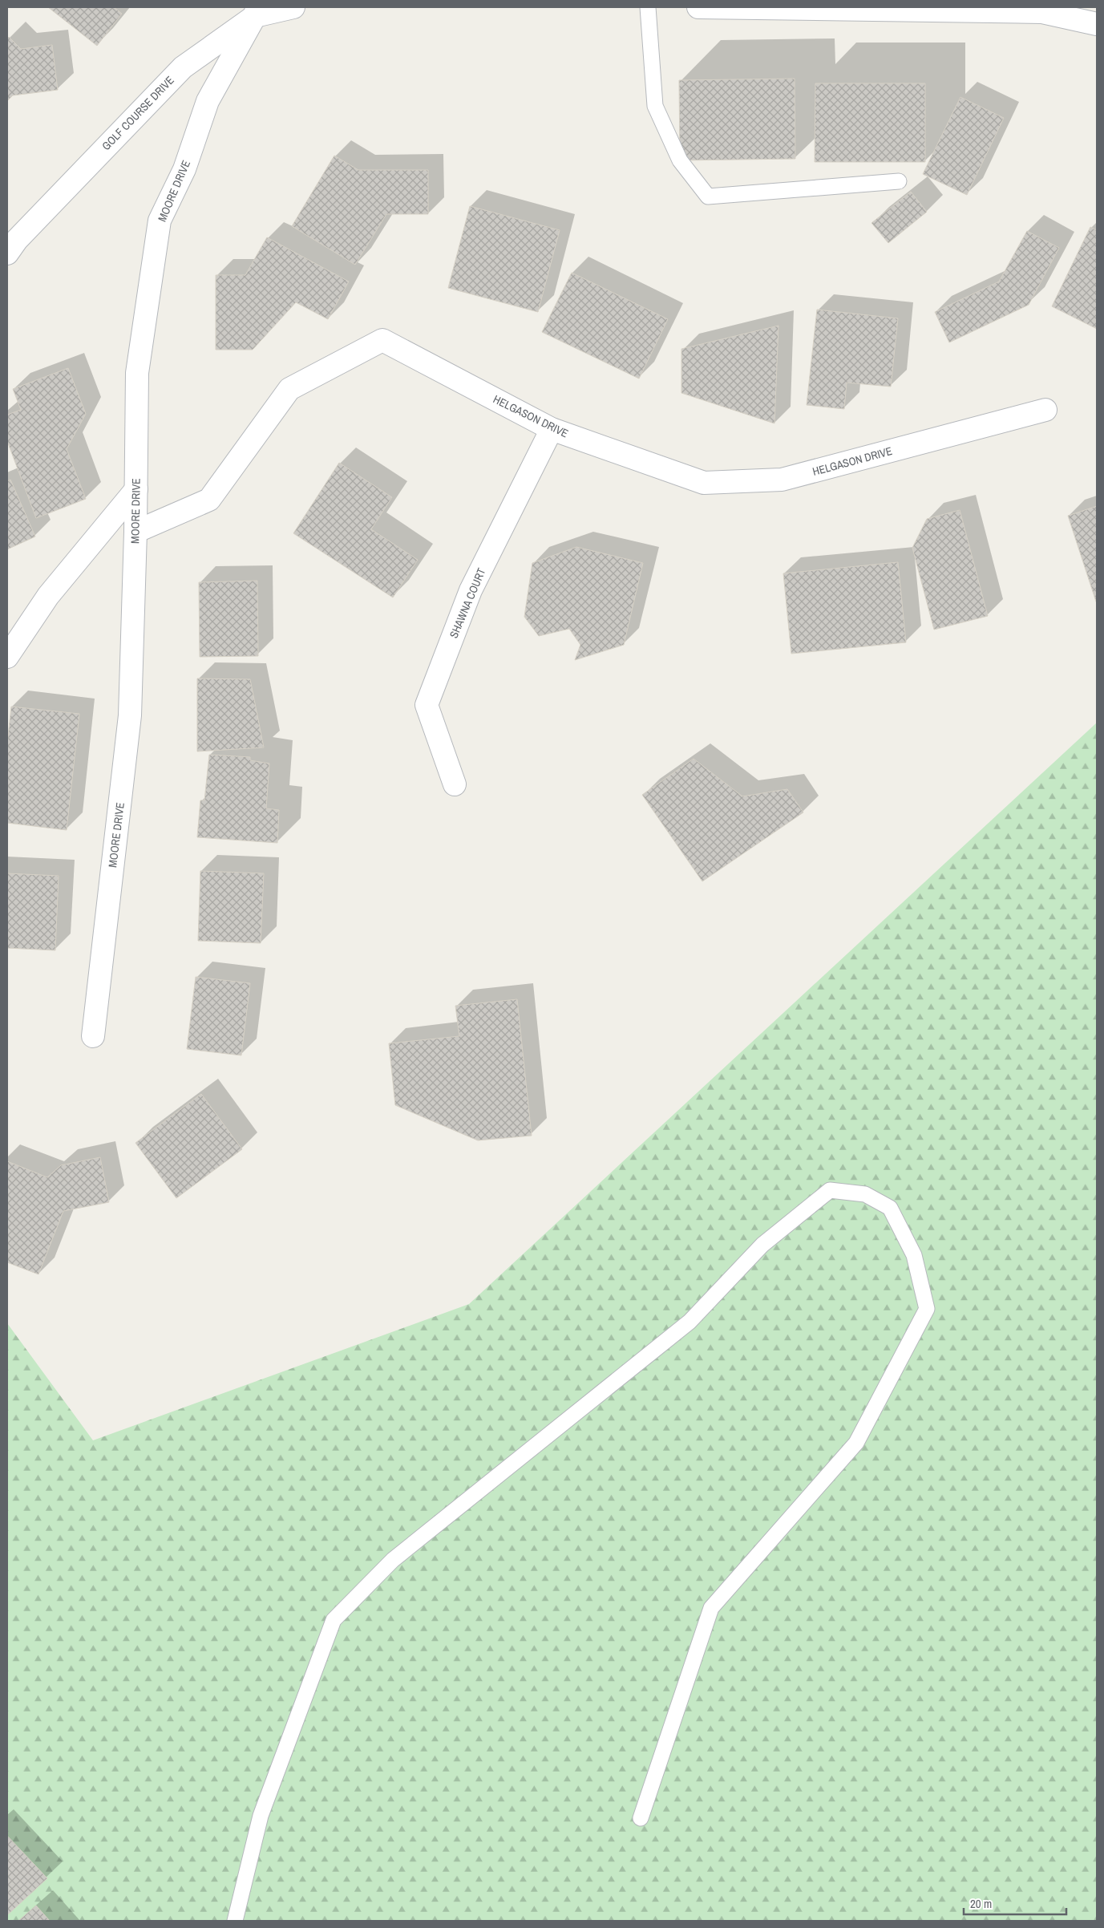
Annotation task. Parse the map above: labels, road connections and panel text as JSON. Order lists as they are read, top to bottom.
{
  "streets": {
    "street": [
      "GOLF COURSE DRIVE",
      "MOORE DRIVE",
      "HELGASON DRIVE",
      "SHAWNA COURT"
    ]
  },
  "crossings": [
    ["GOLF COURSE DRIVE", "MOORE DRIVE"],
    ["MOORE DRIVE", "HELGASON DRIVE"],
    ["HELGASON DRIVE", "SHAWNA COURT"]
  ],
  "scale_bar": "20 m"
}
